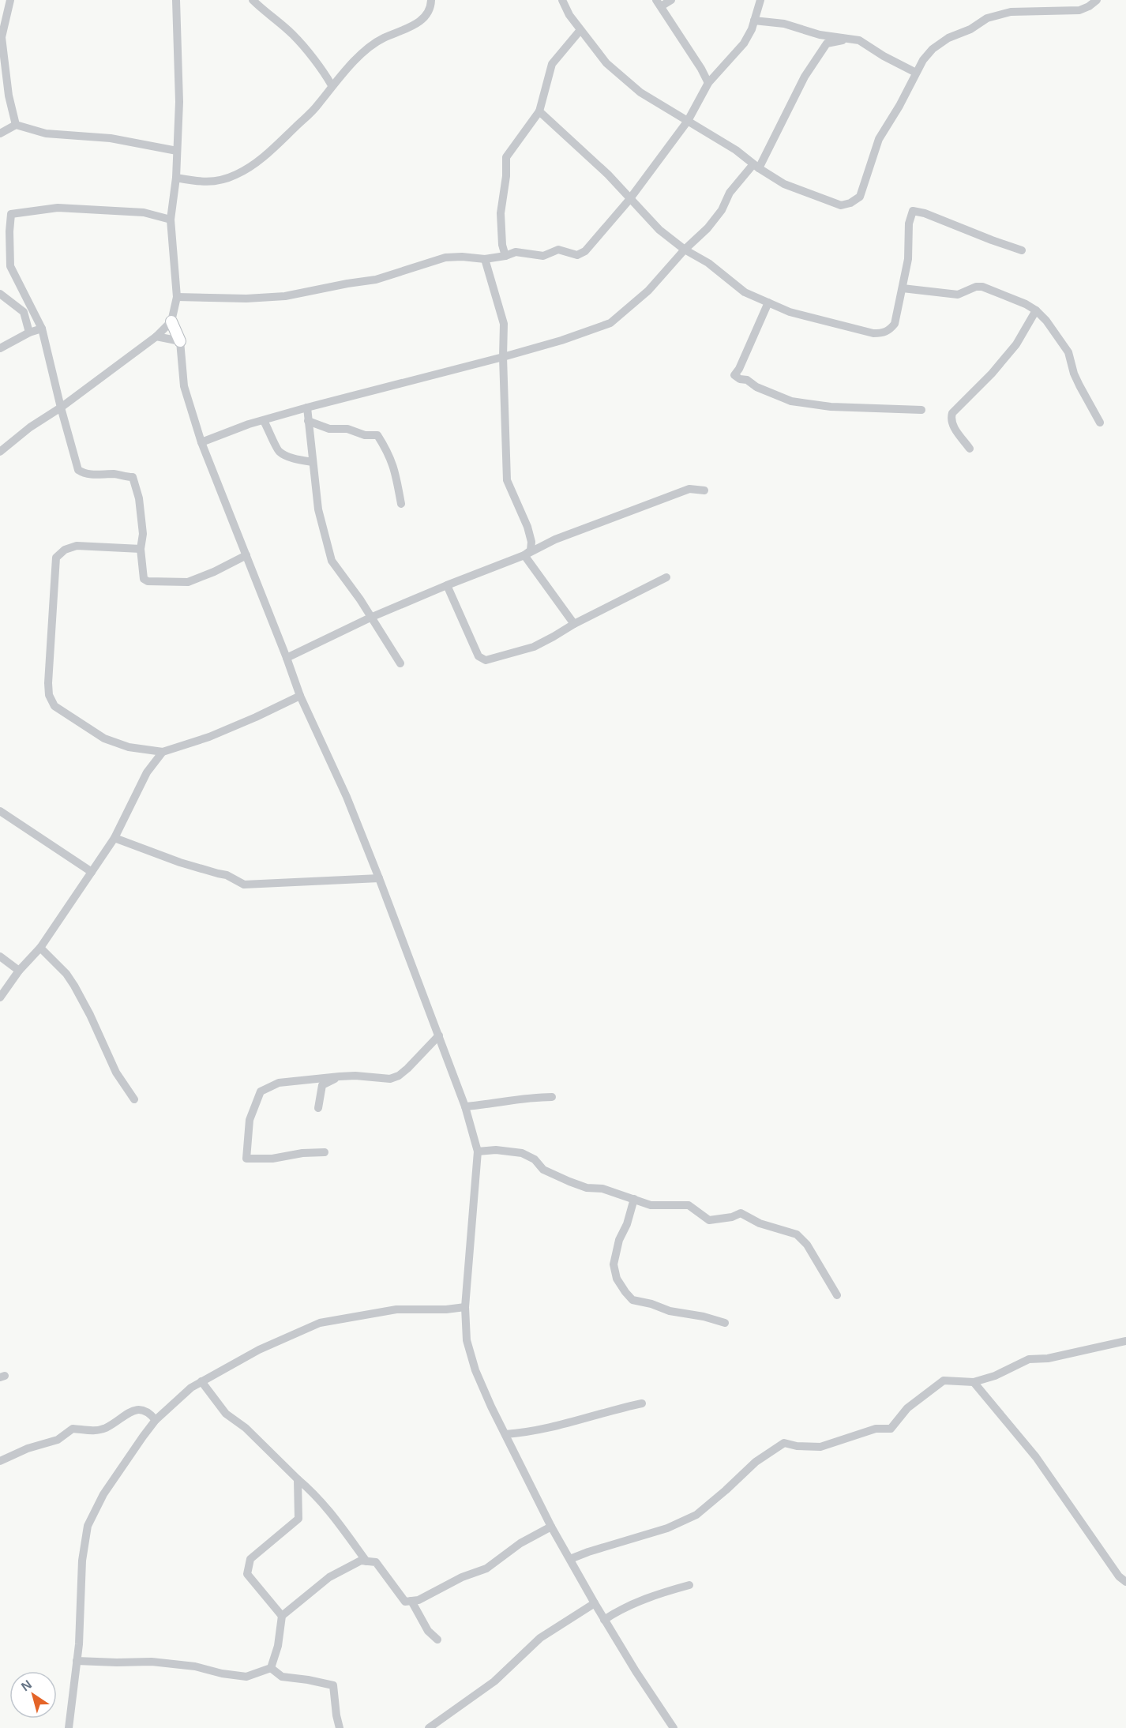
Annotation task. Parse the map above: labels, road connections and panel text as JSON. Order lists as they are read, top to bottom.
{
  "north": "top left"
}
